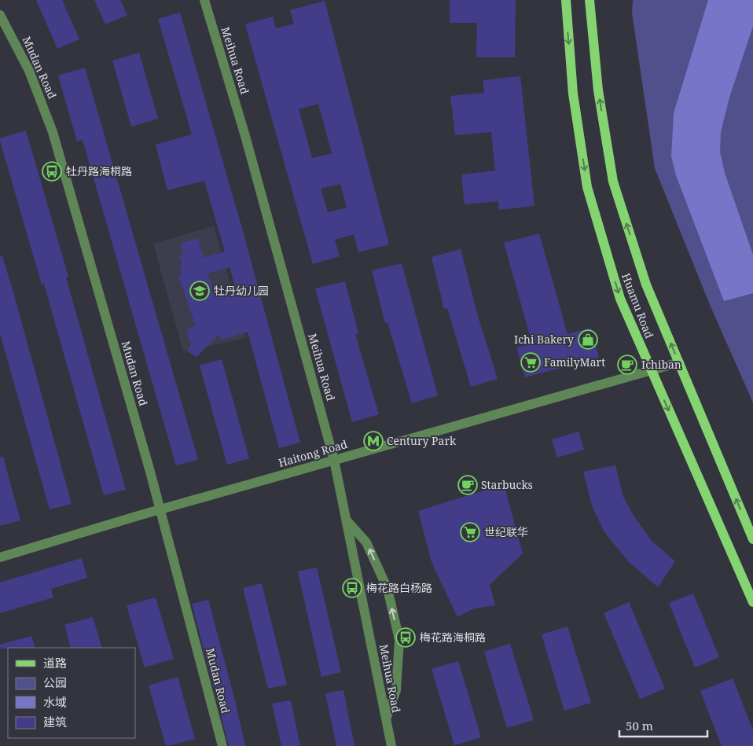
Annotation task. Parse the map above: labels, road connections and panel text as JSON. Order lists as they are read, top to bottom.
{
  "streets": {
    "main road": ["Huamu Road"],
    "street": ["Meihua Road", "Mudan Road", "Haitong Road"]
  },
  "crossings": [
    ["Meihua Road", "Haitong Road"],
    ["Mudan Road", "Haitong Road"],
    ["Huamu Road", "Haitong Road"]
  ],
  "places": {
    "bus stop": ["牡丹路海桐路", "梅花路白杨路", "梅花路海桐路"],
    "school or university": ["牡丹幼儿园"],
    "shop": ["Ichi Bakery"],
    "supermarket": ["FamilyMart", "世纪联华"],
    "cafe": ["Ichiban", "Starbucks"],
    "metro station": ["Century Park"]
  },
  "legend": [
    "道路",
    "公园",
    "水域",
    "建筑"
  ],
  "scale_bar": "50 m"
}
